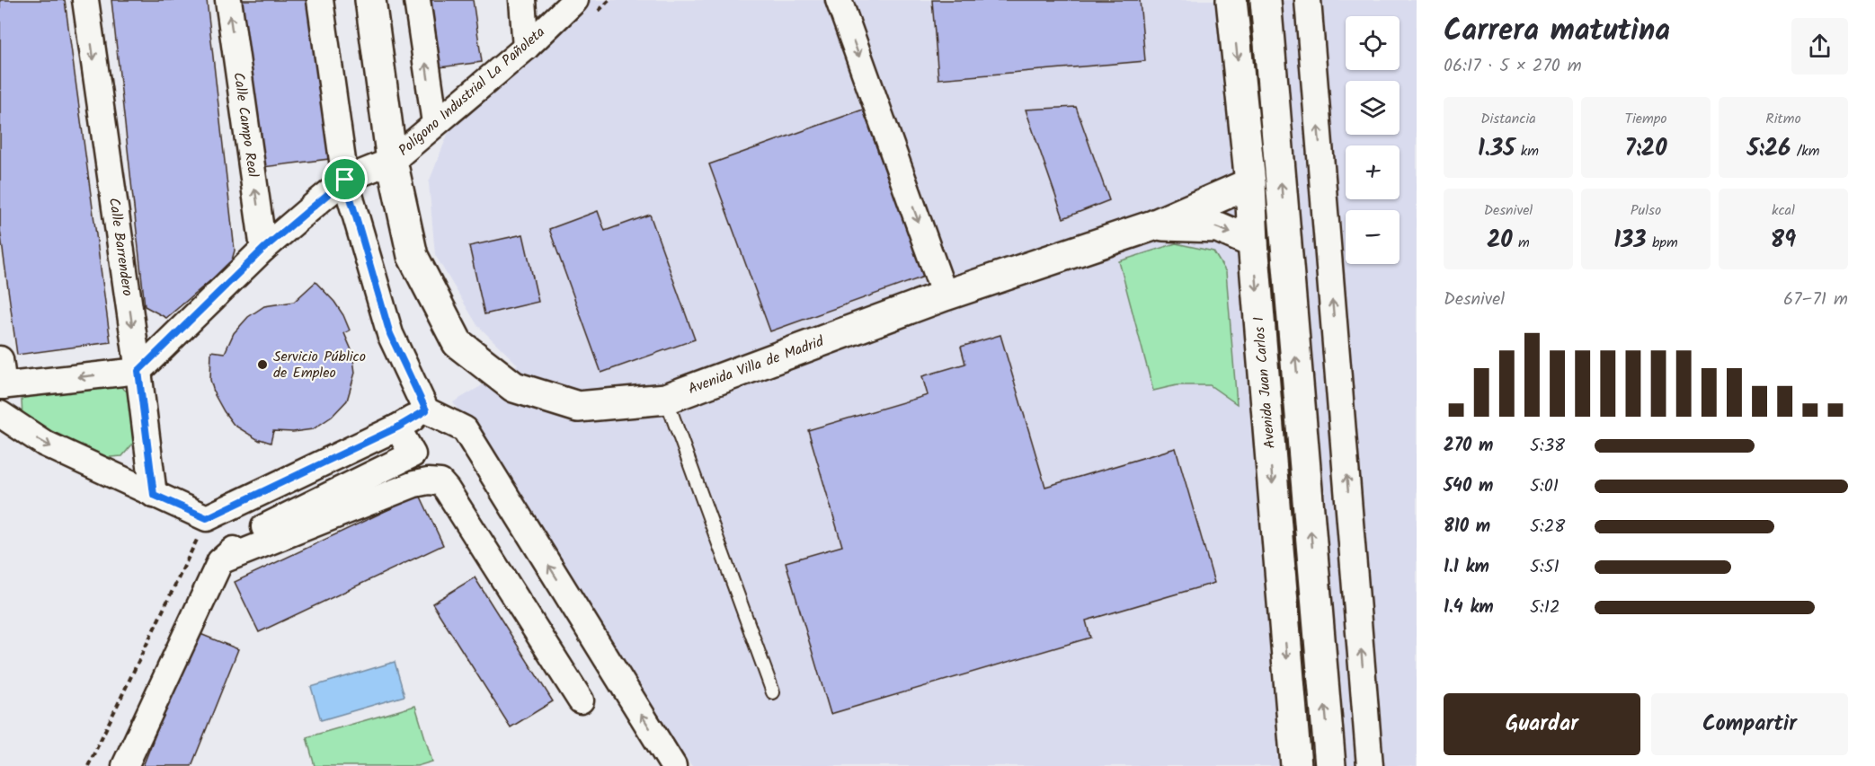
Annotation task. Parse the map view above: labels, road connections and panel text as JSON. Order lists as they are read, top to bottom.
{
  "streets": {
    "street": [
      "Polígono Industrial La Pañoleta",
      "Calle Campo Real",
      "Calle Barrendero",
      "Avenida Villa de Madrid",
      "Avenida Juan Carlos I"
    ]
  },
  "crossings": [
    ["Polígono Industrial La Pañoleta", "Calle Campo Real"],
    ["Polígono Industrial La Pañoleta", "Calle Barrendero"],
    ["Polígono Industrial La Pañoleta", "Avenida Villa de Madrid"]
  ],
  "one_way": ["Calle Barrendero"],
  "places": ["Servicio Público de Empleo"],
  "page": {
    "heading": ["Carrera matutina", "06:17 · 5 × 270 m"],
    "map_buttons": ["+", "−"],
    "stats": [
      ["Distancia", "1.35 km"],
      ["Tiempo", "7:20"],
      ["Ritmo", "5:26 /km"],
      ["Desnivel", "20 m"],
      ["Pulso", "133 bpm"],
      ["kcal", "89"]
    ],
    "chart": ["Desnivel", "67–71 m"],
    "list": [
      {
        "name": "270 m",
        "note": "5:38"
      },
      {
        "name": "540 m",
        "note": "5:01"
      },
      {
        "name": "810 m",
        "note": "5:28"
      },
      {
        "name": "1.1 km",
        "note": "5:51"
      },
      {
        "name": "1.4 km",
        "note": "5:12"
      }
    ],
    "buttons": ["Guardar", "Compartir"]
  }
}
